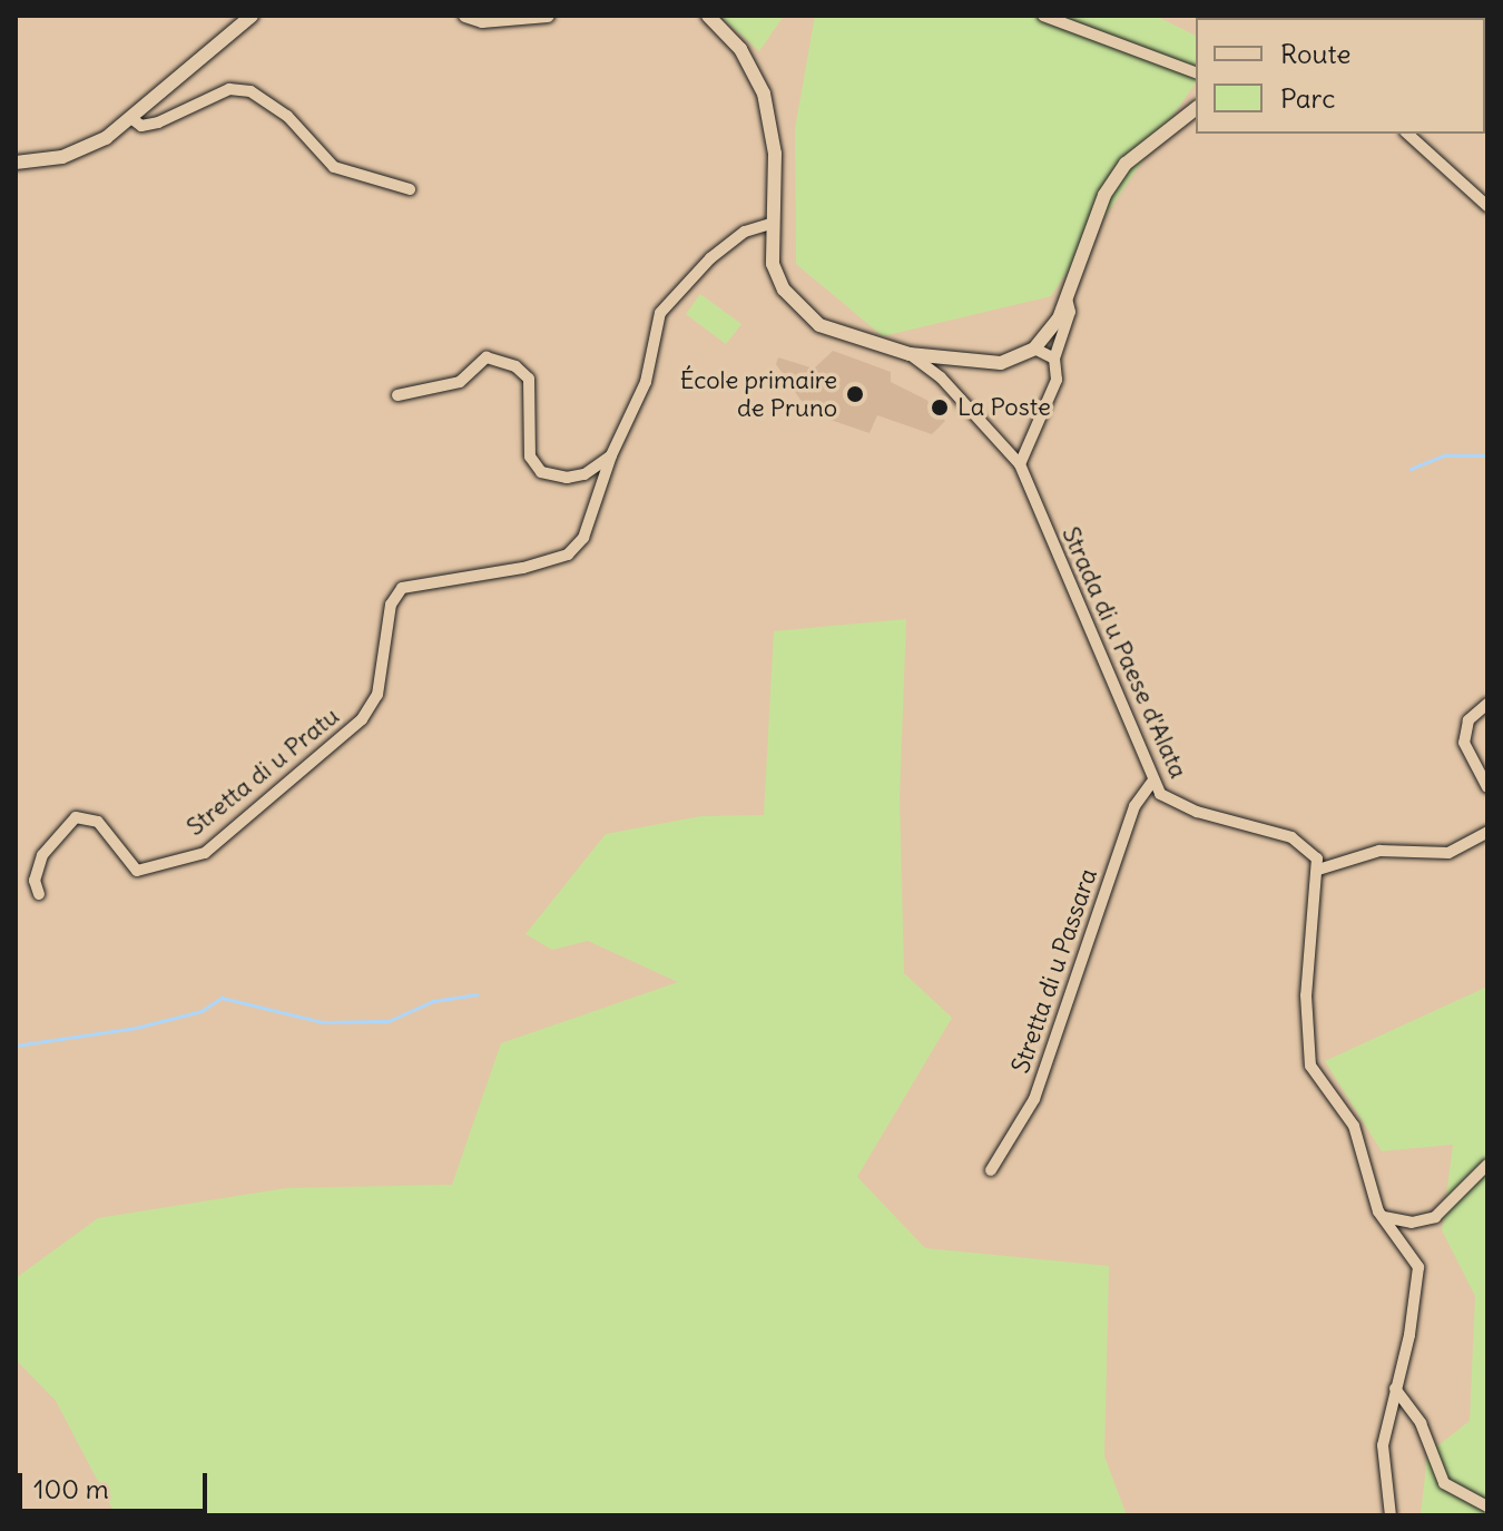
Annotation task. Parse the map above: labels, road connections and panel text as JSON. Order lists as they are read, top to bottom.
{
  "streets": {
    "street": ["Strada di u Paese d'Alata", "Stretta di u Pratu", "Stretta di u Passara"]
  },
  "crossings": [
    ["Strada di u Paese d'Alata", "Stretta di u Passara"]
  ],
  "places": ["École primaire de Pruno", "La Poste"],
  "legend": ["Route", "Parc"],
  "scale_bar": "100 m"
}
